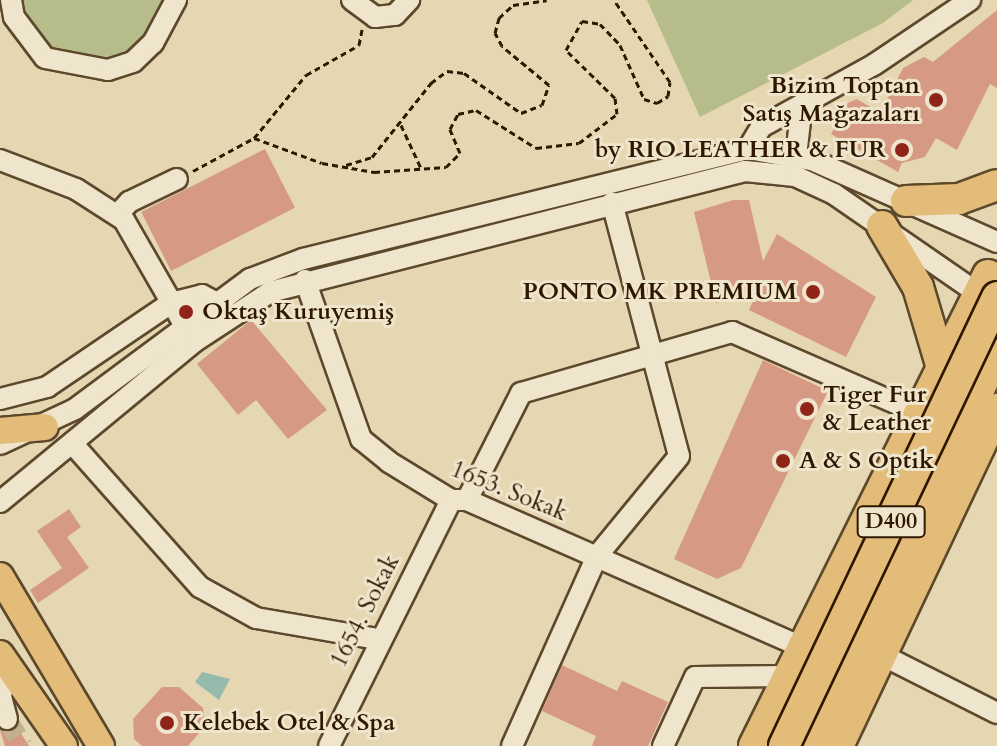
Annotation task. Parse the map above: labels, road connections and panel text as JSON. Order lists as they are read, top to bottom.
{
  "streets": {
    "highway": ["D400"],
    "street": ["1653. Sokak", "1654. Sokak"]
  },
  "crossings": [
    ["1653. Sokak", "1654. Sokak"]
  ],
  "places": [
    "Bizim Toptan Satış Mağazaları",
    "by RIO LEATHER & FUR",
    "PONTO MK PREMIUM",
    "Oktaş Kuruyemiş",
    "Tiger Fur & Leather",
    "A & S Optik",
    "Kelebek Otel & Spa"
  ]
}
